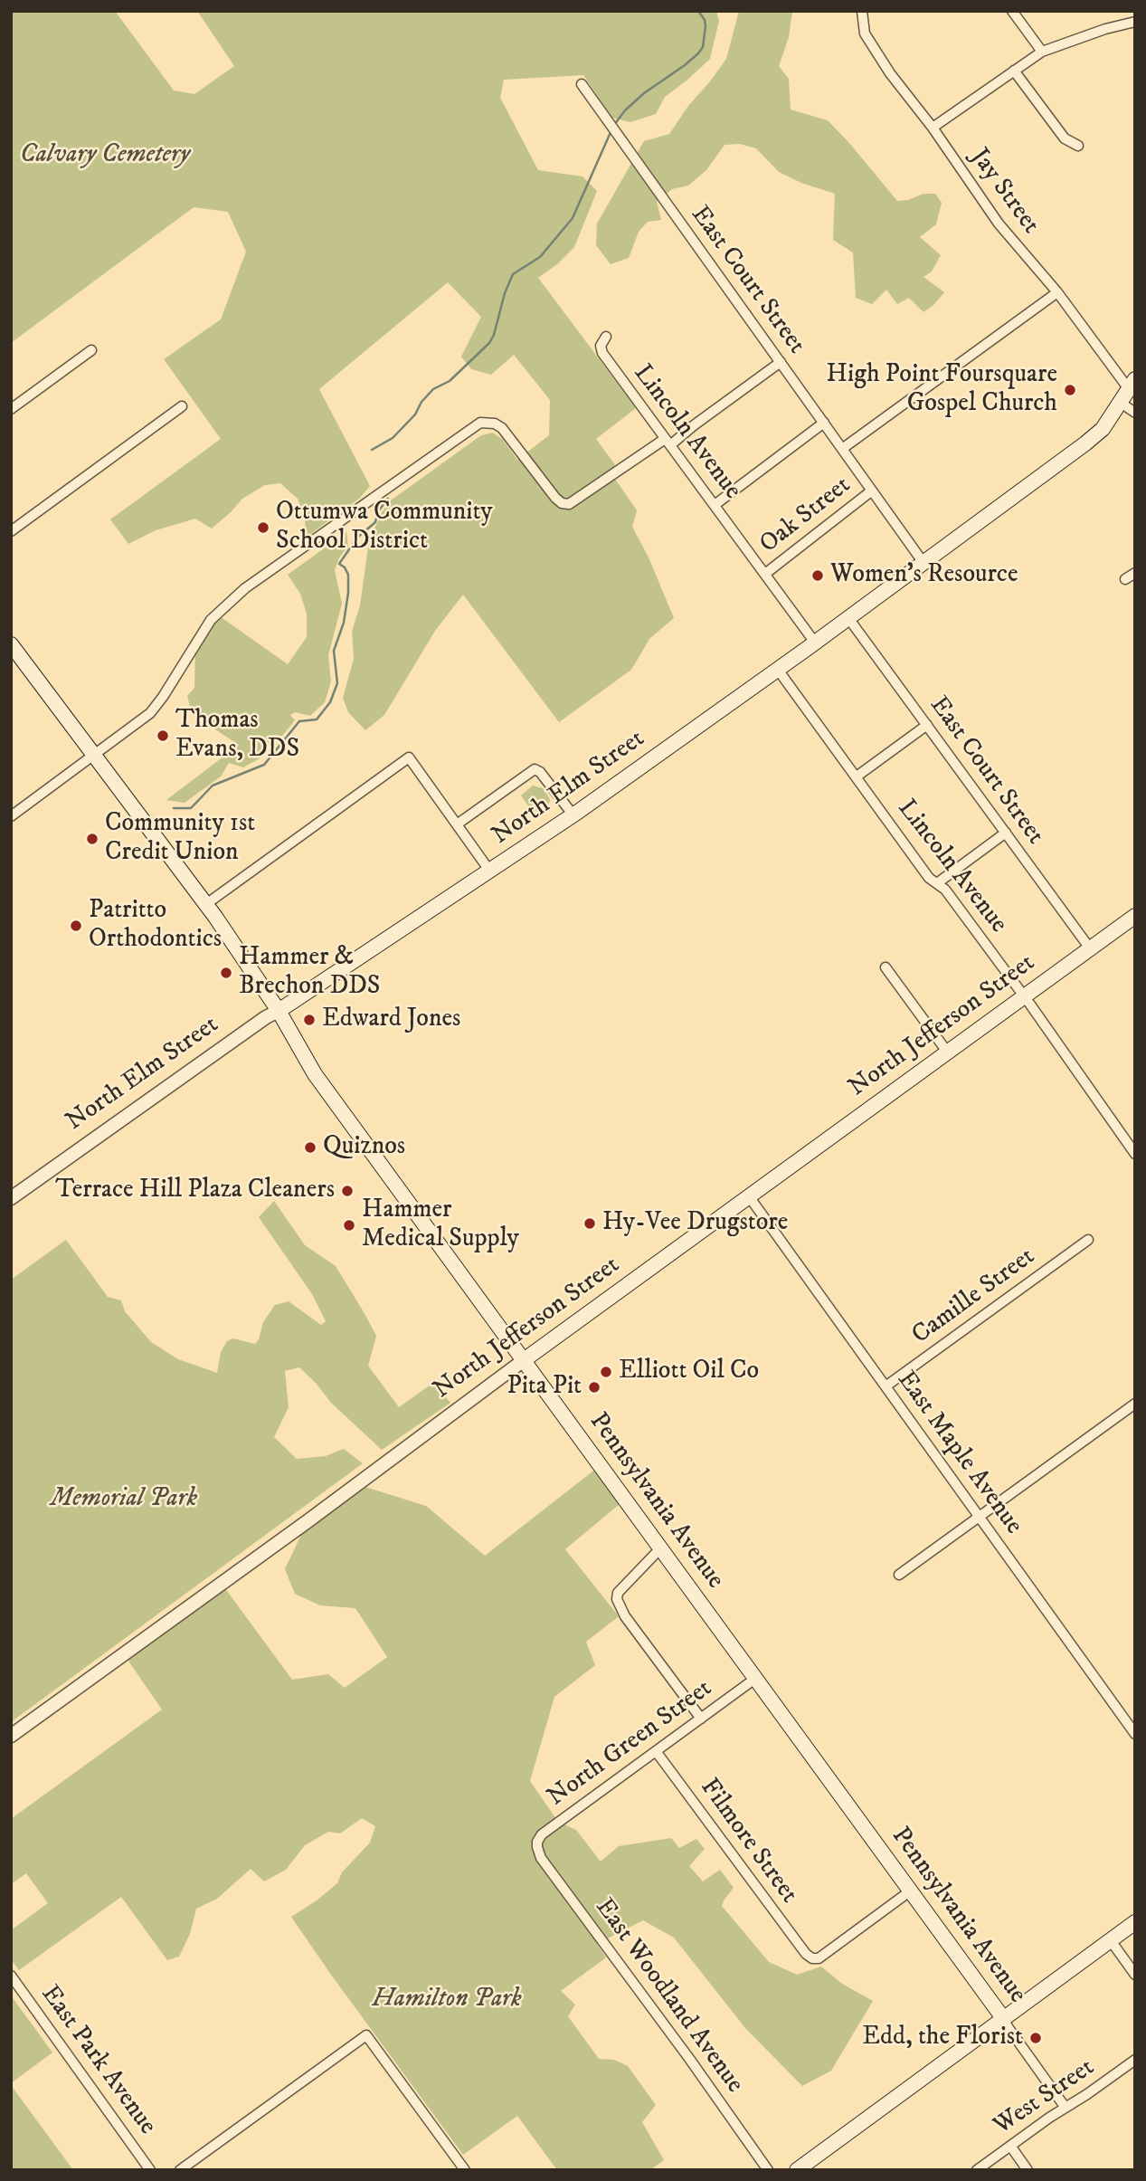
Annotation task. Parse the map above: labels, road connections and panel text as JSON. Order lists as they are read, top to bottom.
{
  "streets": {
    "main road": ["North Elm Street", "North Jefferson Street", "Pennsylvania Avenue"],
    "street": [
      "Jay Street",
      "East Court Street",
      "Lincoln Avenue",
      "Oak Street",
      "Camille Street",
      "East Maple Avenue",
      "North Green Street",
      "Filmore Street",
      "East Woodland Avenue",
      "East Park Avenue",
      "West Street"
    ]
  },
  "crossings": [
    ["Jay Street", "North Elm Street"],
    ["East Court Street", "Oak Street"],
    ["East Court Street", "North Elm Street"],
    ["East Court Street", "North Jefferson Street"],
    ["Lincoln Avenue", "Oak Street"],
    ["Lincoln Avenue", "North Elm Street"],
    ["Lincoln Avenue", "North Jefferson Street"],
    ["North Elm Street", "Pennsylvania Avenue"],
    ["North Jefferson Street", "East Maple Avenue"],
    ["North Jefferson Street", "Pennsylvania Avenue"],
    ["Camille Street", "East Maple Avenue"],
    ["Pennsylvania Avenue", "North Green Street"],
    ["Pennsylvania Avenue", "Filmore Street"],
    ["Pennsylvania Avenue", "West Street"],
    ["North Green Street", "Filmore Street"],
    ["North Green Street", "East Woodland Avenue"]
  ],
  "parks": ["Calvary Cemetery", "Memorial Park", "Hamilton Park"],
  "places": [
    "High Point Foursquare Gospel Church",
    "Ottumwa Community School District",
    "Women's Resource",
    "Thomas Evans, DDS",
    "Community 1st Credit Union",
    "Patritto Orthodontics",
    "Hammer & Brechon DDS",
    "Edward Jones",
    "Quiznos",
    "Terrace Hill Plaza Cleaners",
    "Hy-Vee Drugstore",
    "Hammer Medical Supply",
    "Elliott Oil Co",
    "Pita Pit",
    "Edd, the Florist"
  ]
}
